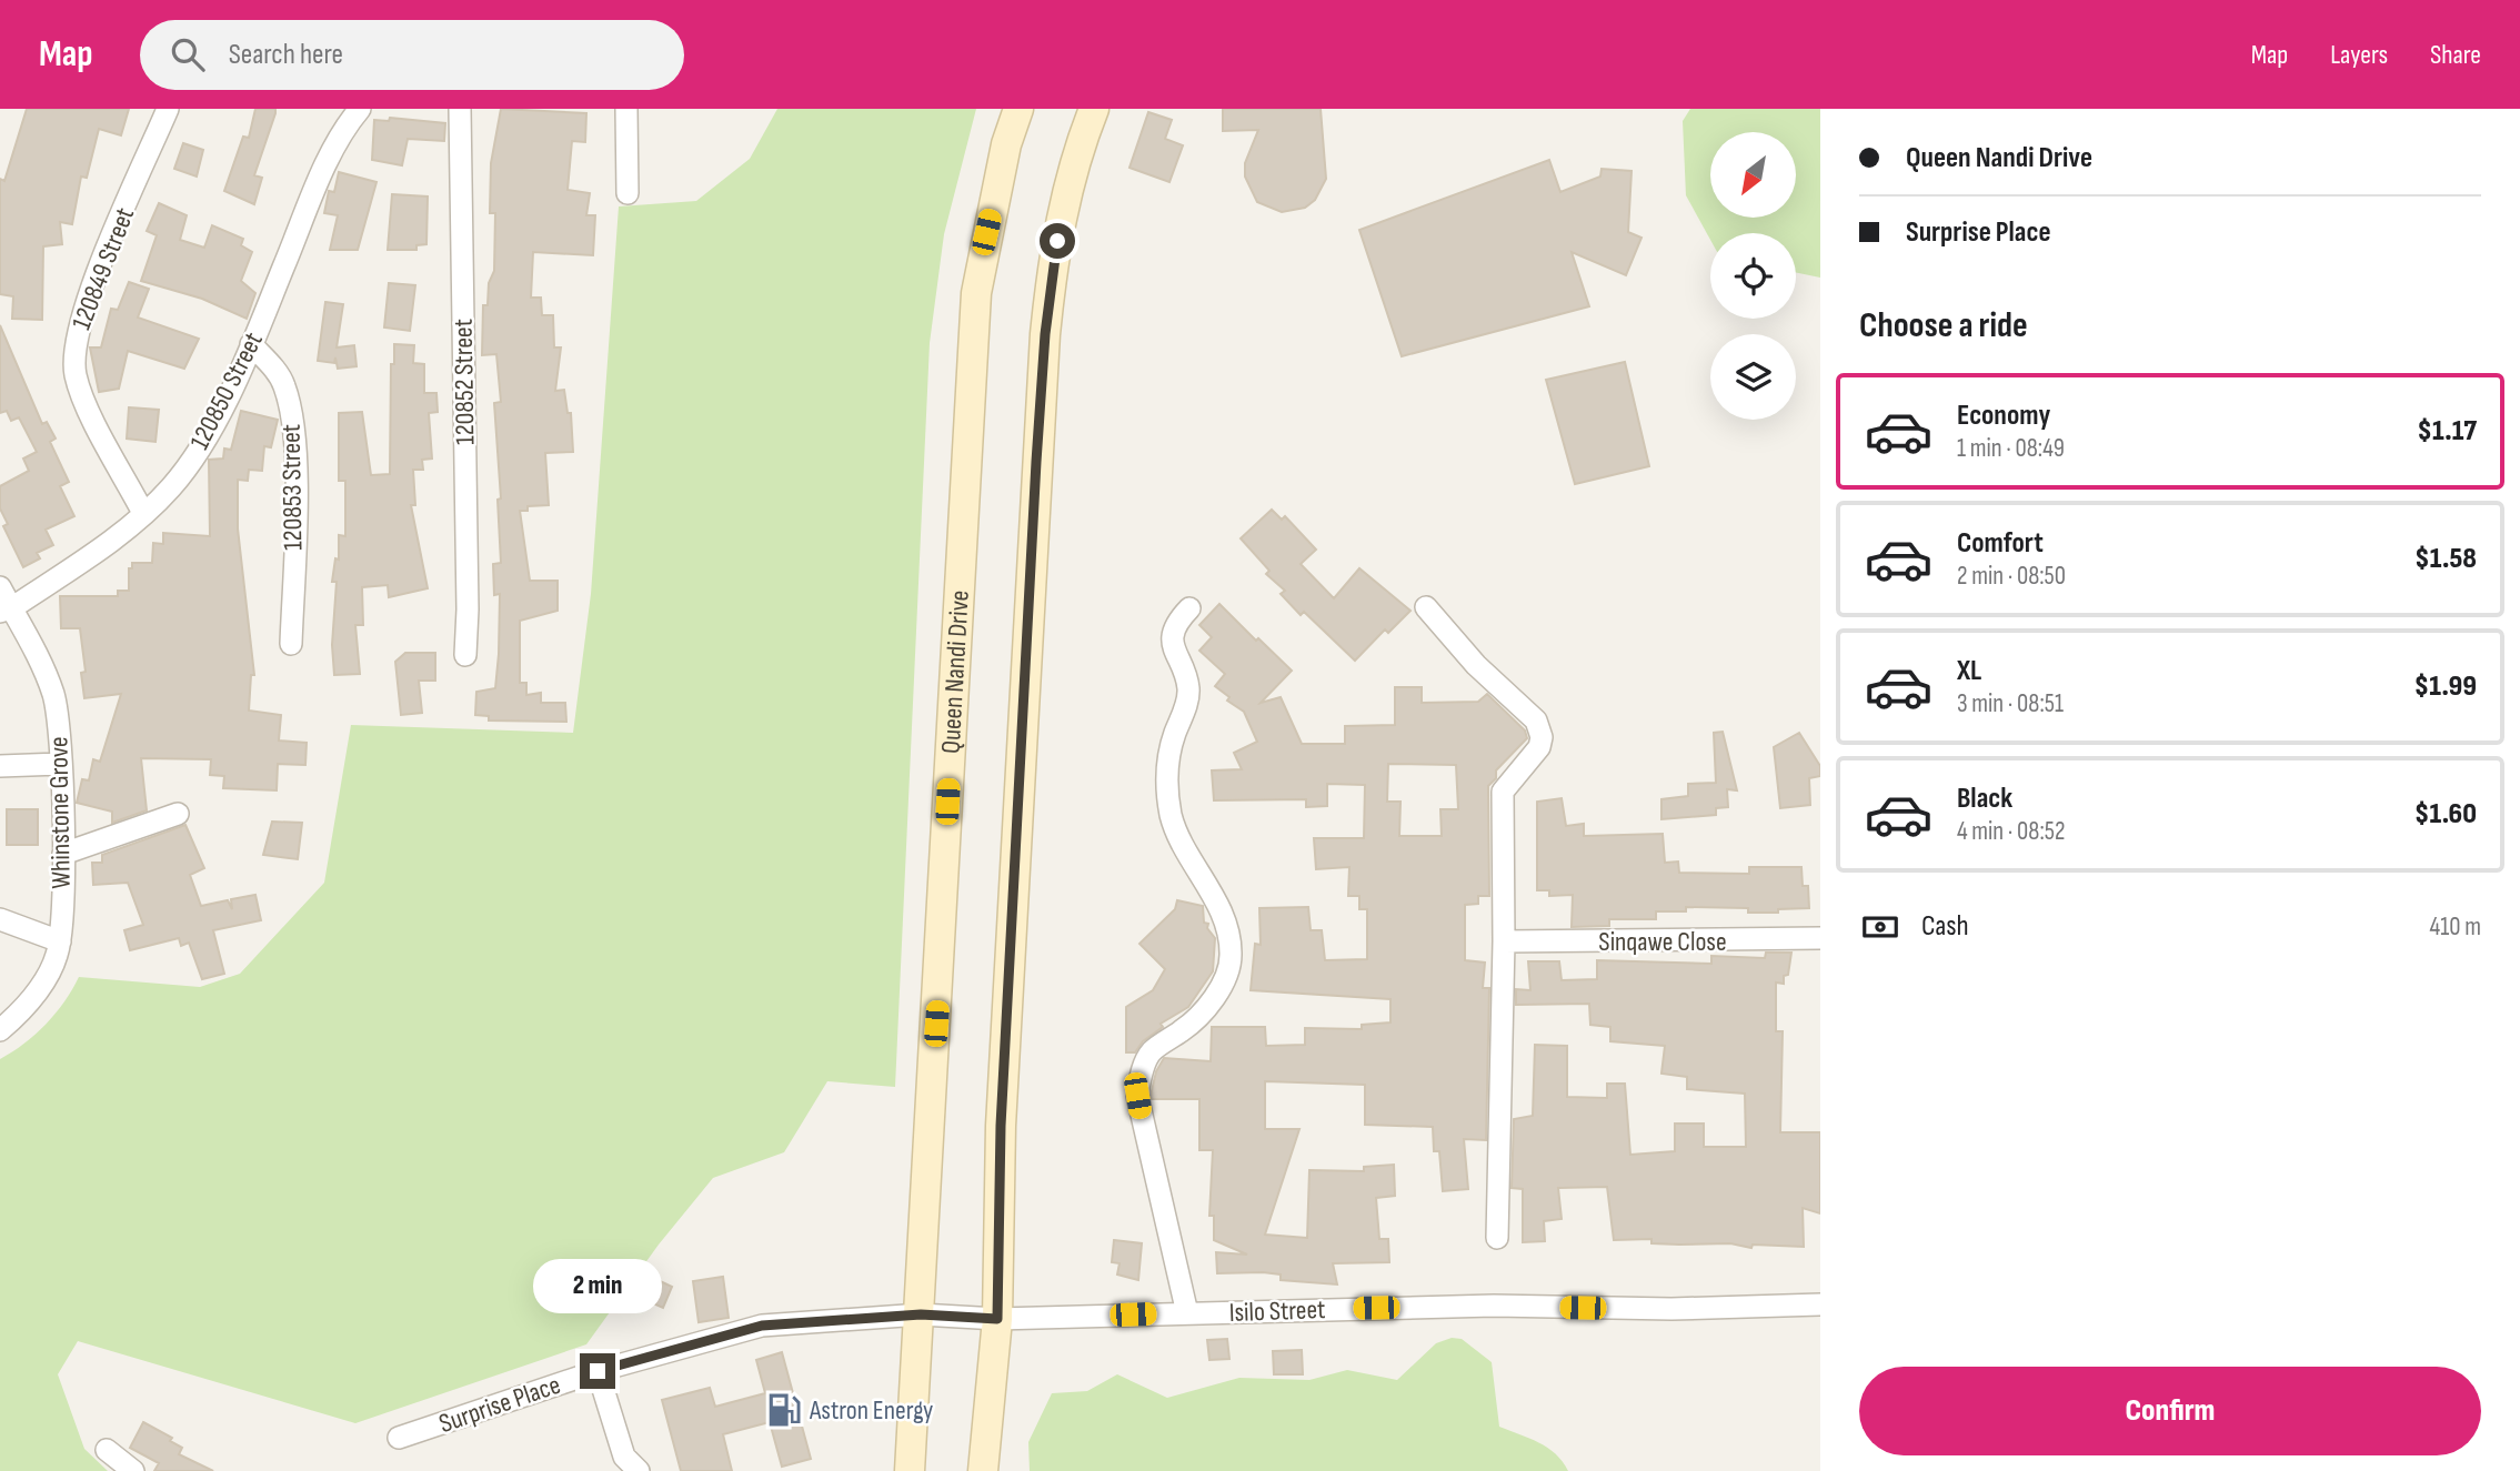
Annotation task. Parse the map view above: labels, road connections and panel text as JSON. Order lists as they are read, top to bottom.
{
  "streets": {
    "main road": ["Queen Nandi Drive"],
    "street": [
      "120849 Street",
      "120852 Street",
      "120850 Street",
      "120853 Street",
      "Whinstone Grove",
      "Sinqawe Close",
      "Isilo Street",
      "Surprise Place"
    ]
  },
  "crossings": [
    ["120849 Street", "120850 Street"],
    ["120850 Street", "120853 Street"],
    ["120850 Street", "Whinstone Grove"],
    ["Queen Nandi Drive", "Isilo Street"],
    ["Queen Nandi Drive", "Surprise Place"],
    ["Isilo Street", "Surprise Place"]
  ],
  "places": {
    "fuel station": ["Astron Energy"]
  },
  "north": "bottom left",
  "page": {
    "header": "Map",
    "search": "Search here",
    "nav": ["Map", "Layers", "Share"],
    "banner": ["Queen Nandi Drive", "Surprise Place"],
    "heading": "Choose a ride",
    "list": [
      {
        "name": "Economy",
        "note": "1 min · 08:49",
        "value": "$1.17"
      },
      {
        "name": "Comfort",
        "note": "2 min · 08:50",
        "value": "$1.58"
      },
      {
        "name": "XL",
        "note": "3 min · 08:51",
        "value": "$1.99"
      },
      {
        "name": "Black",
        "note": "4 min · 08:52",
        "value": "$1.60"
      }
    ],
    "pay": ["Cash", "410 m"],
    "bubble": "2 min",
    "buttons": "Confirm"
  }
}
